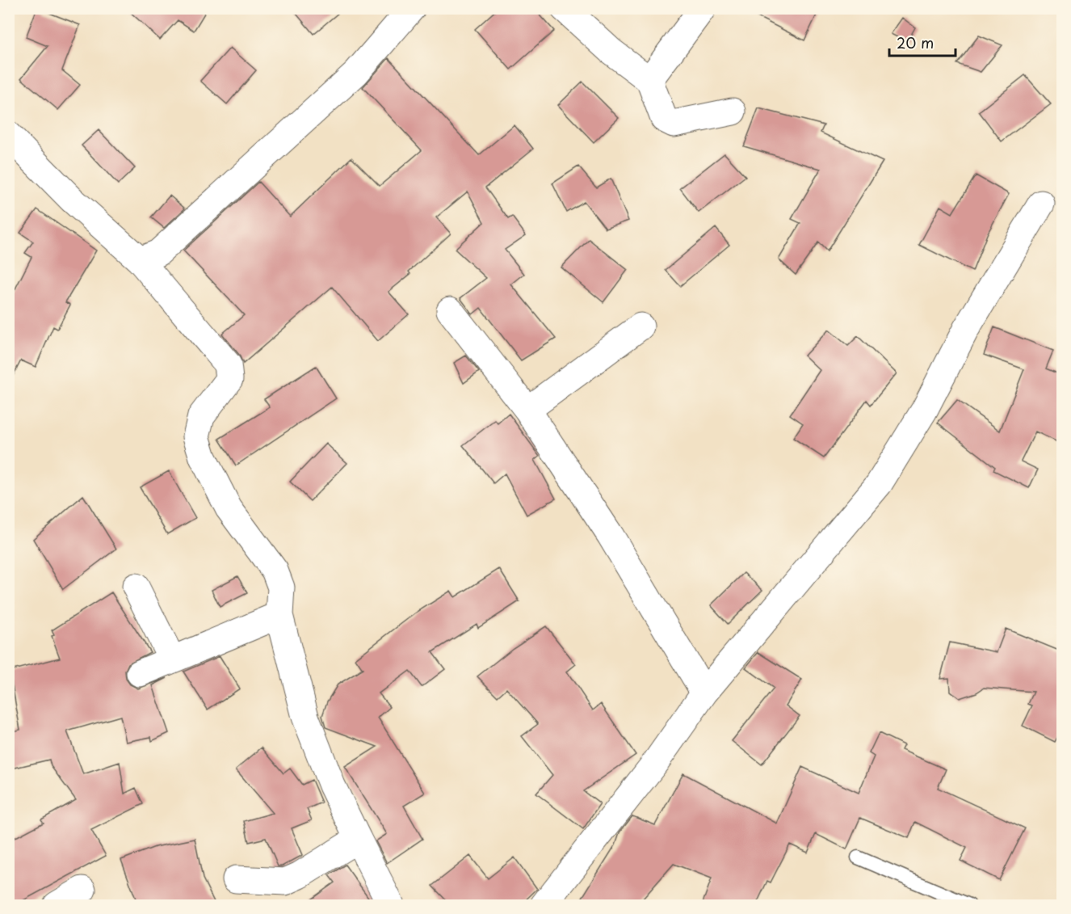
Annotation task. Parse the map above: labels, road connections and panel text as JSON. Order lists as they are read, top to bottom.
{
  "scale_bar": "20 m"
}
